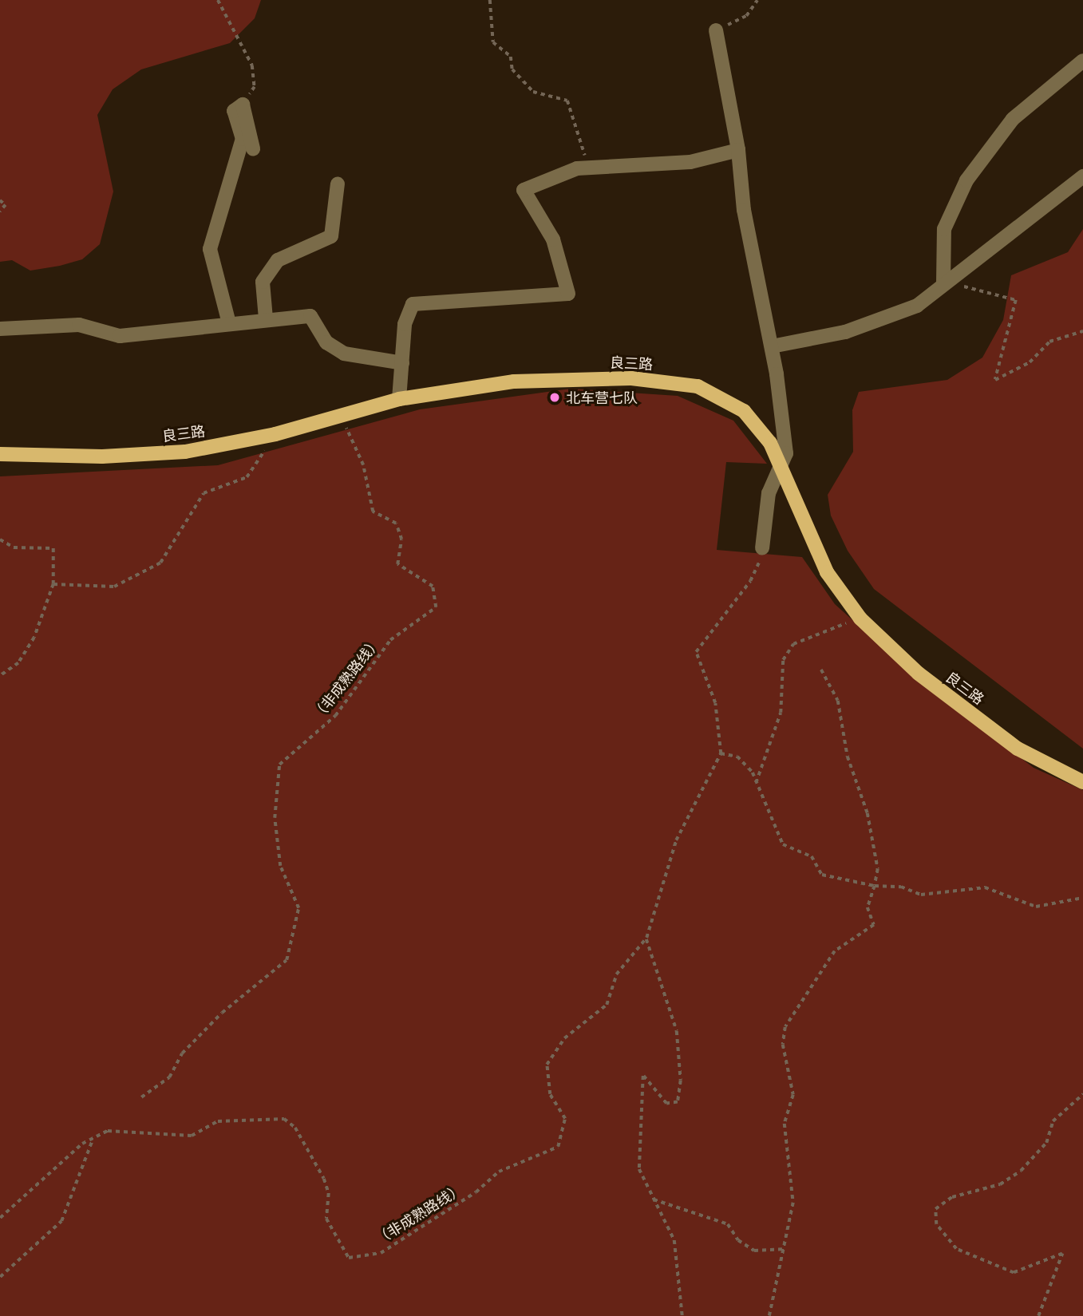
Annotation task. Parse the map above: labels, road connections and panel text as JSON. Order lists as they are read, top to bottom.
{
  "streets": {
    "main road": ["良三路"],
    "path": ["（非成熟路线）"]
  },
  "crossings": [
    ["良三路", "（非成熟路线）"]
  ],
  "places": ["北车营七队"]
}
